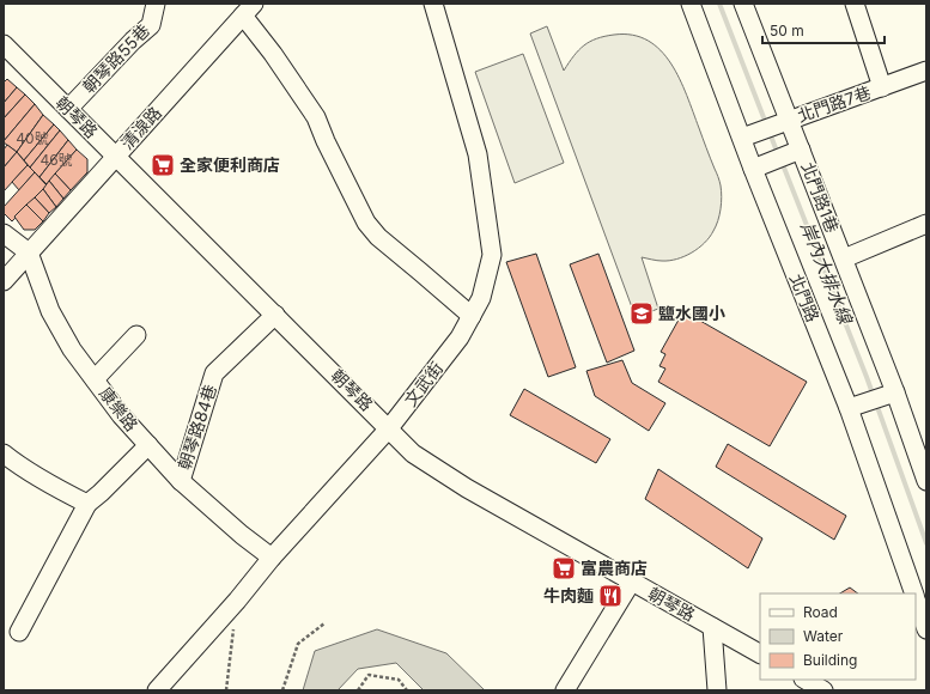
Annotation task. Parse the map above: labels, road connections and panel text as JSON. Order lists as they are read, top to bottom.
{
  "streets": {
    "street": [
      "朝琴路55巷",
      "北門路7巷",
      "朝琴路",
      "清湶路",
      "北門路1巷",
      "北門路",
      "文武街",
      "康樂路",
      "朝琴路84巷"
    ]
  },
  "crossings": [
    ["朝琴路55巷", "朝琴路"],
    ["北門路7巷", "北門路1巷"],
    ["北門路7巷", "北門路"],
    ["朝琴路", "清湶路"],
    ["朝琴路", "文武街"],
    ["朝琴路", "朝琴路84巷"],
    ["清湶路", "康樂路"],
    ["文武街", "康樂路"],
    ["康樂路", "朝琴路84巷"]
  ],
  "water": ["岸內大排水線"],
  "places": {
    "supermarket": ["全家便利商店", "富農商店"],
    "school or university": ["鹽水國小"],
    "restaurant": ["牛肉麵"]
  },
  "house_numbers": ["40號", "46號"],
  "legend": ["Road", "Water", "Building"],
  "scale_bar": "50 m"
}
